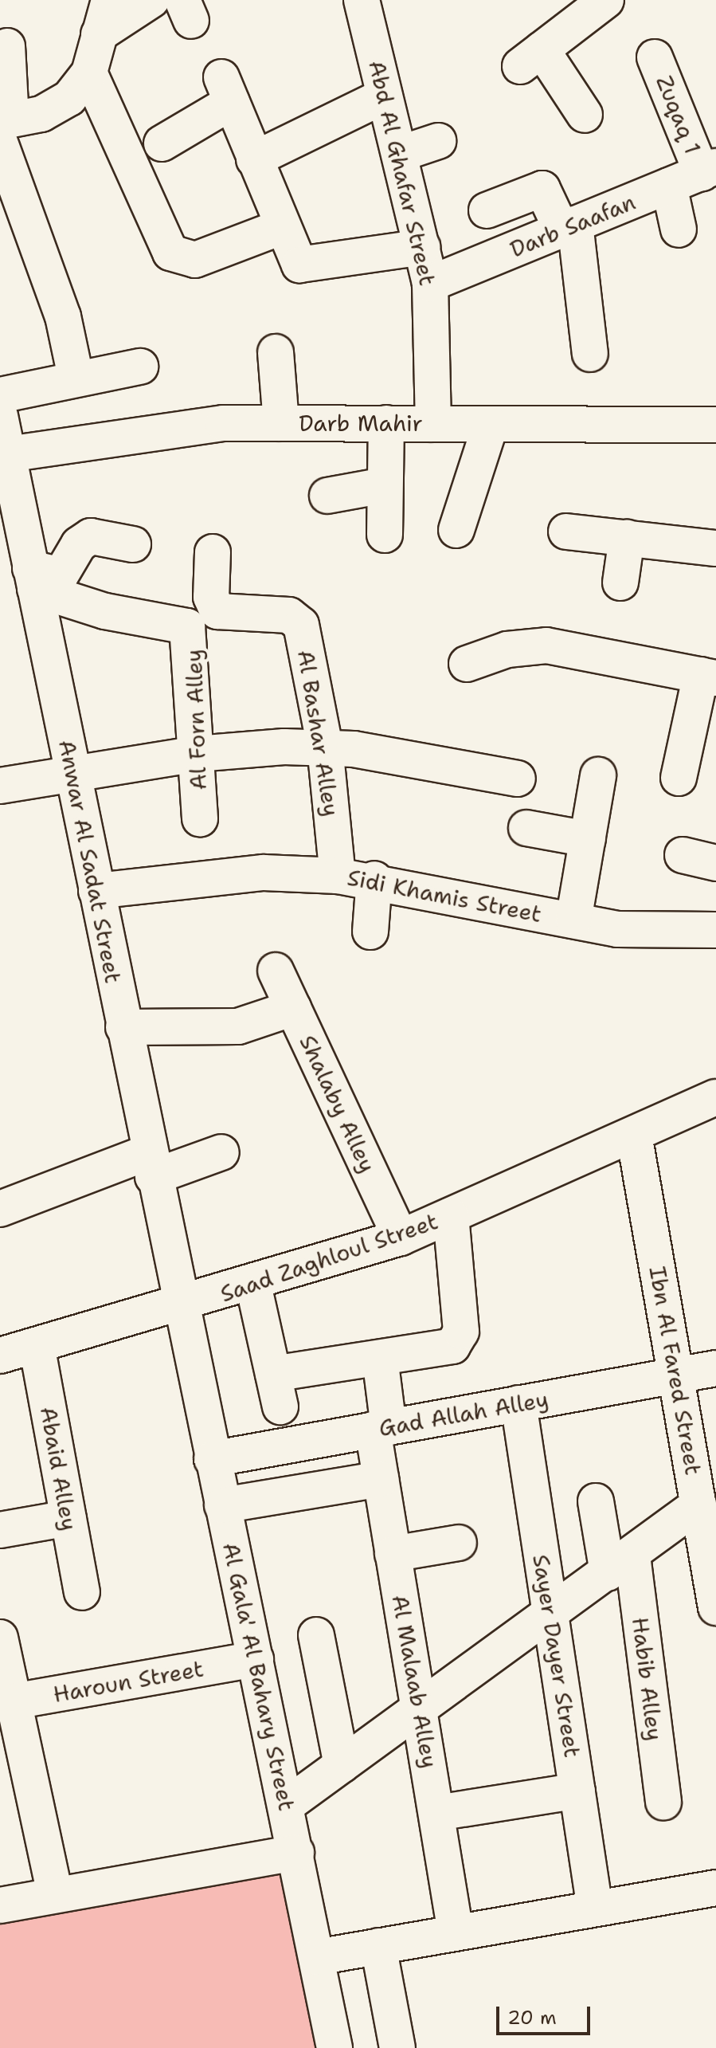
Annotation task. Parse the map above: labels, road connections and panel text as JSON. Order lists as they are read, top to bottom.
{
  "streets": {
    "street": [
      "Zuqaq 1",
      "Abd Al Ghafar Street",
      "Darb Saafan",
      "Darb Mahir",
      "Al Forn Alley",
      "Al Bashar Alley",
      "Anwar Al Sadat Street",
      "Sidi Khamis Street",
      "Shalaby Alley",
      "Saad Zaghloul Street",
      "Ibn Al Fared Street",
      "Gad Allah Alley",
      "Abaid Alley",
      "Sayer Dayer Street",
      "Al Gala' Al Bahary Street",
      "Habib Alley",
      "Haroun Street",
      "Al Malaab Alley"
    ]
  },
  "crossings": [
    ["Zuqaq 1", "Darb Saafan"],
    ["Abd Al Ghafar Street", "Darb Saafan"],
    ["Abd Al Ghafar Street", "Darb Mahir"],
    ["Darb Mahir", "Anwar Al Sadat Street"],
    ["Al Forn Alley", "Anwar Al Sadat Street"],
    ["Al Bashar Alley", "Sidi Khamis Street"],
    ["Anwar Al Sadat Street", "Sidi Khamis Street"],
    ["Anwar Al Sadat Street", "Saad Zaghloul Street"],
    ["Anwar Al Sadat Street", "Al Gala' Al Bahary Street"],
    ["Shalaby Alley", "Saad Zaghloul Street"],
    ["Saad Zaghloul Street", "Ibn Al Fared Street"],
    ["Saad Zaghloul Street", "Abaid Alley"],
    ["Saad Zaghloul Street", "Al Gala' Al Bahary Street"],
    ["Ibn Al Fared Street", "Gad Allah Alley"],
    ["Gad Allah Alley", "Sayer Dayer Street"],
    ["Gad Allah Alley", "Al Gala' Al Bahary Street"],
    ["Gad Allah Alley", "Al Malaab Alley"],
    ["Al Gala' Al Bahary Street", "Haroun Street"]
  ],
  "scale_bar": "20 m"
}
